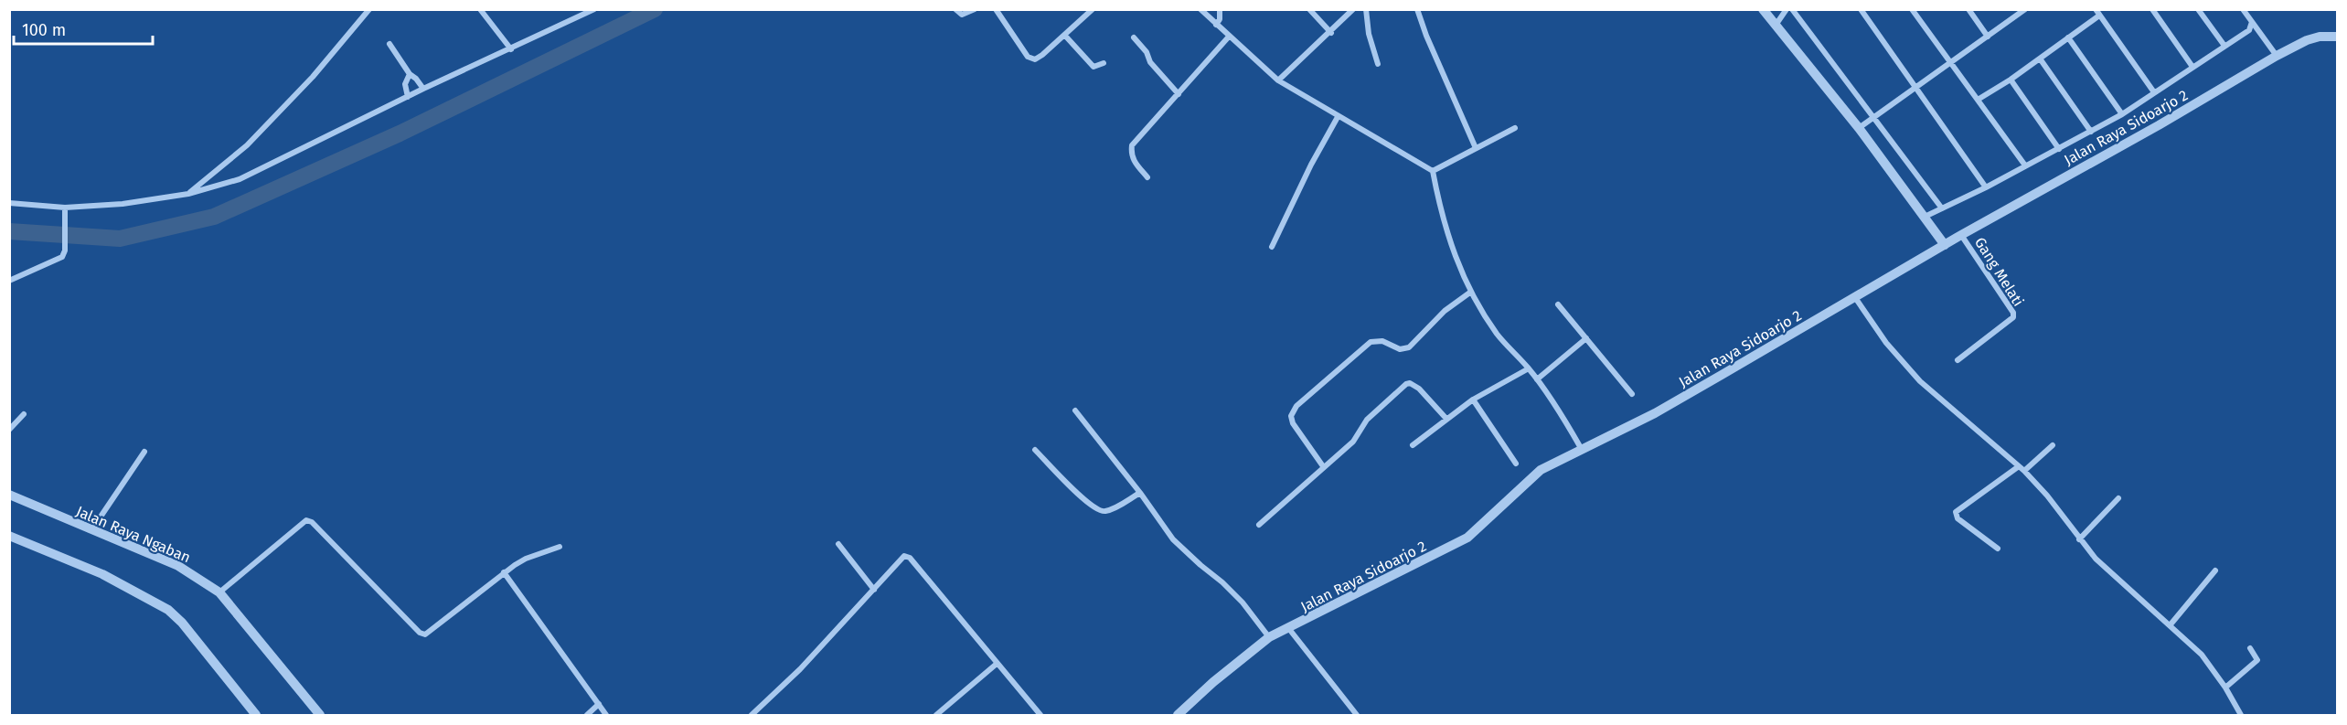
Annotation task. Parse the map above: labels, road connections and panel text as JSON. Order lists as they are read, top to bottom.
{
  "streets": {
    "street": ["Jalan Raya Sidoarjo 2", "Gang Melati", "Jalan Raya Ngaban"]
  },
  "crossings": [
    ["Jalan Raya Sidoarjo 2", "Gang Melati"]
  ],
  "scale_bar": "100 m"
}
